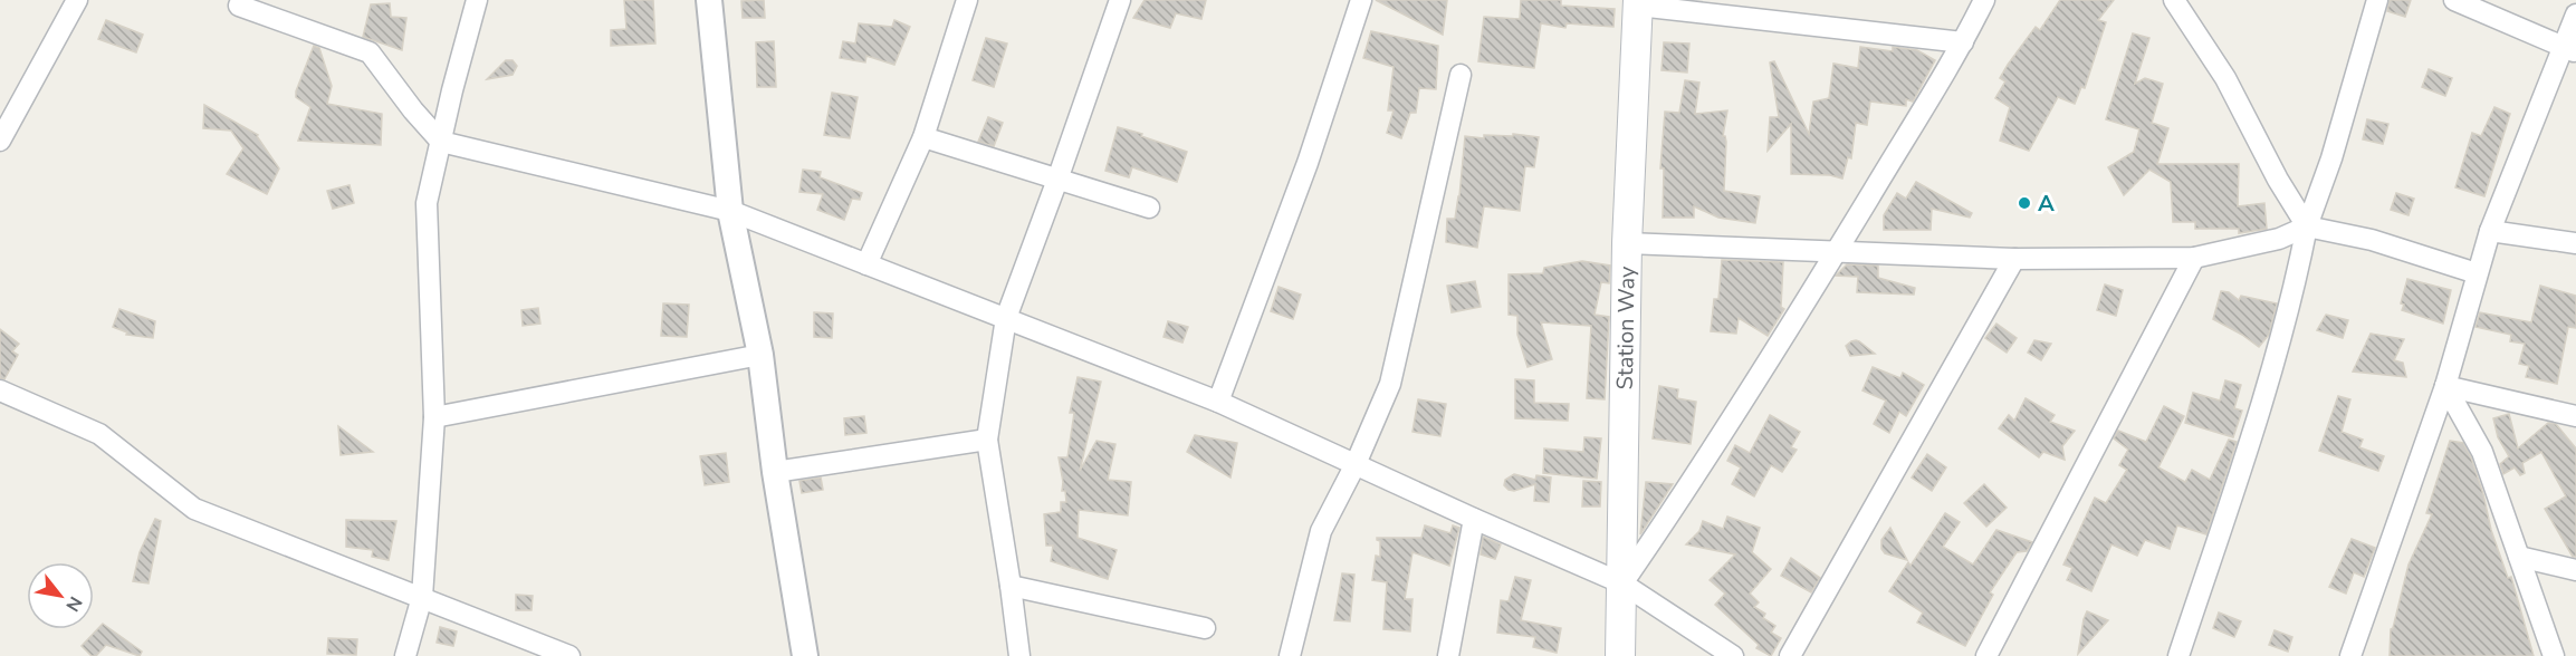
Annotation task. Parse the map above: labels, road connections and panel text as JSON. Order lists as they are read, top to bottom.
{
  "streets": {
    "main road": ["Station Way"]
  },
  "places": ["A"],
  "north": "bottom right"
}
